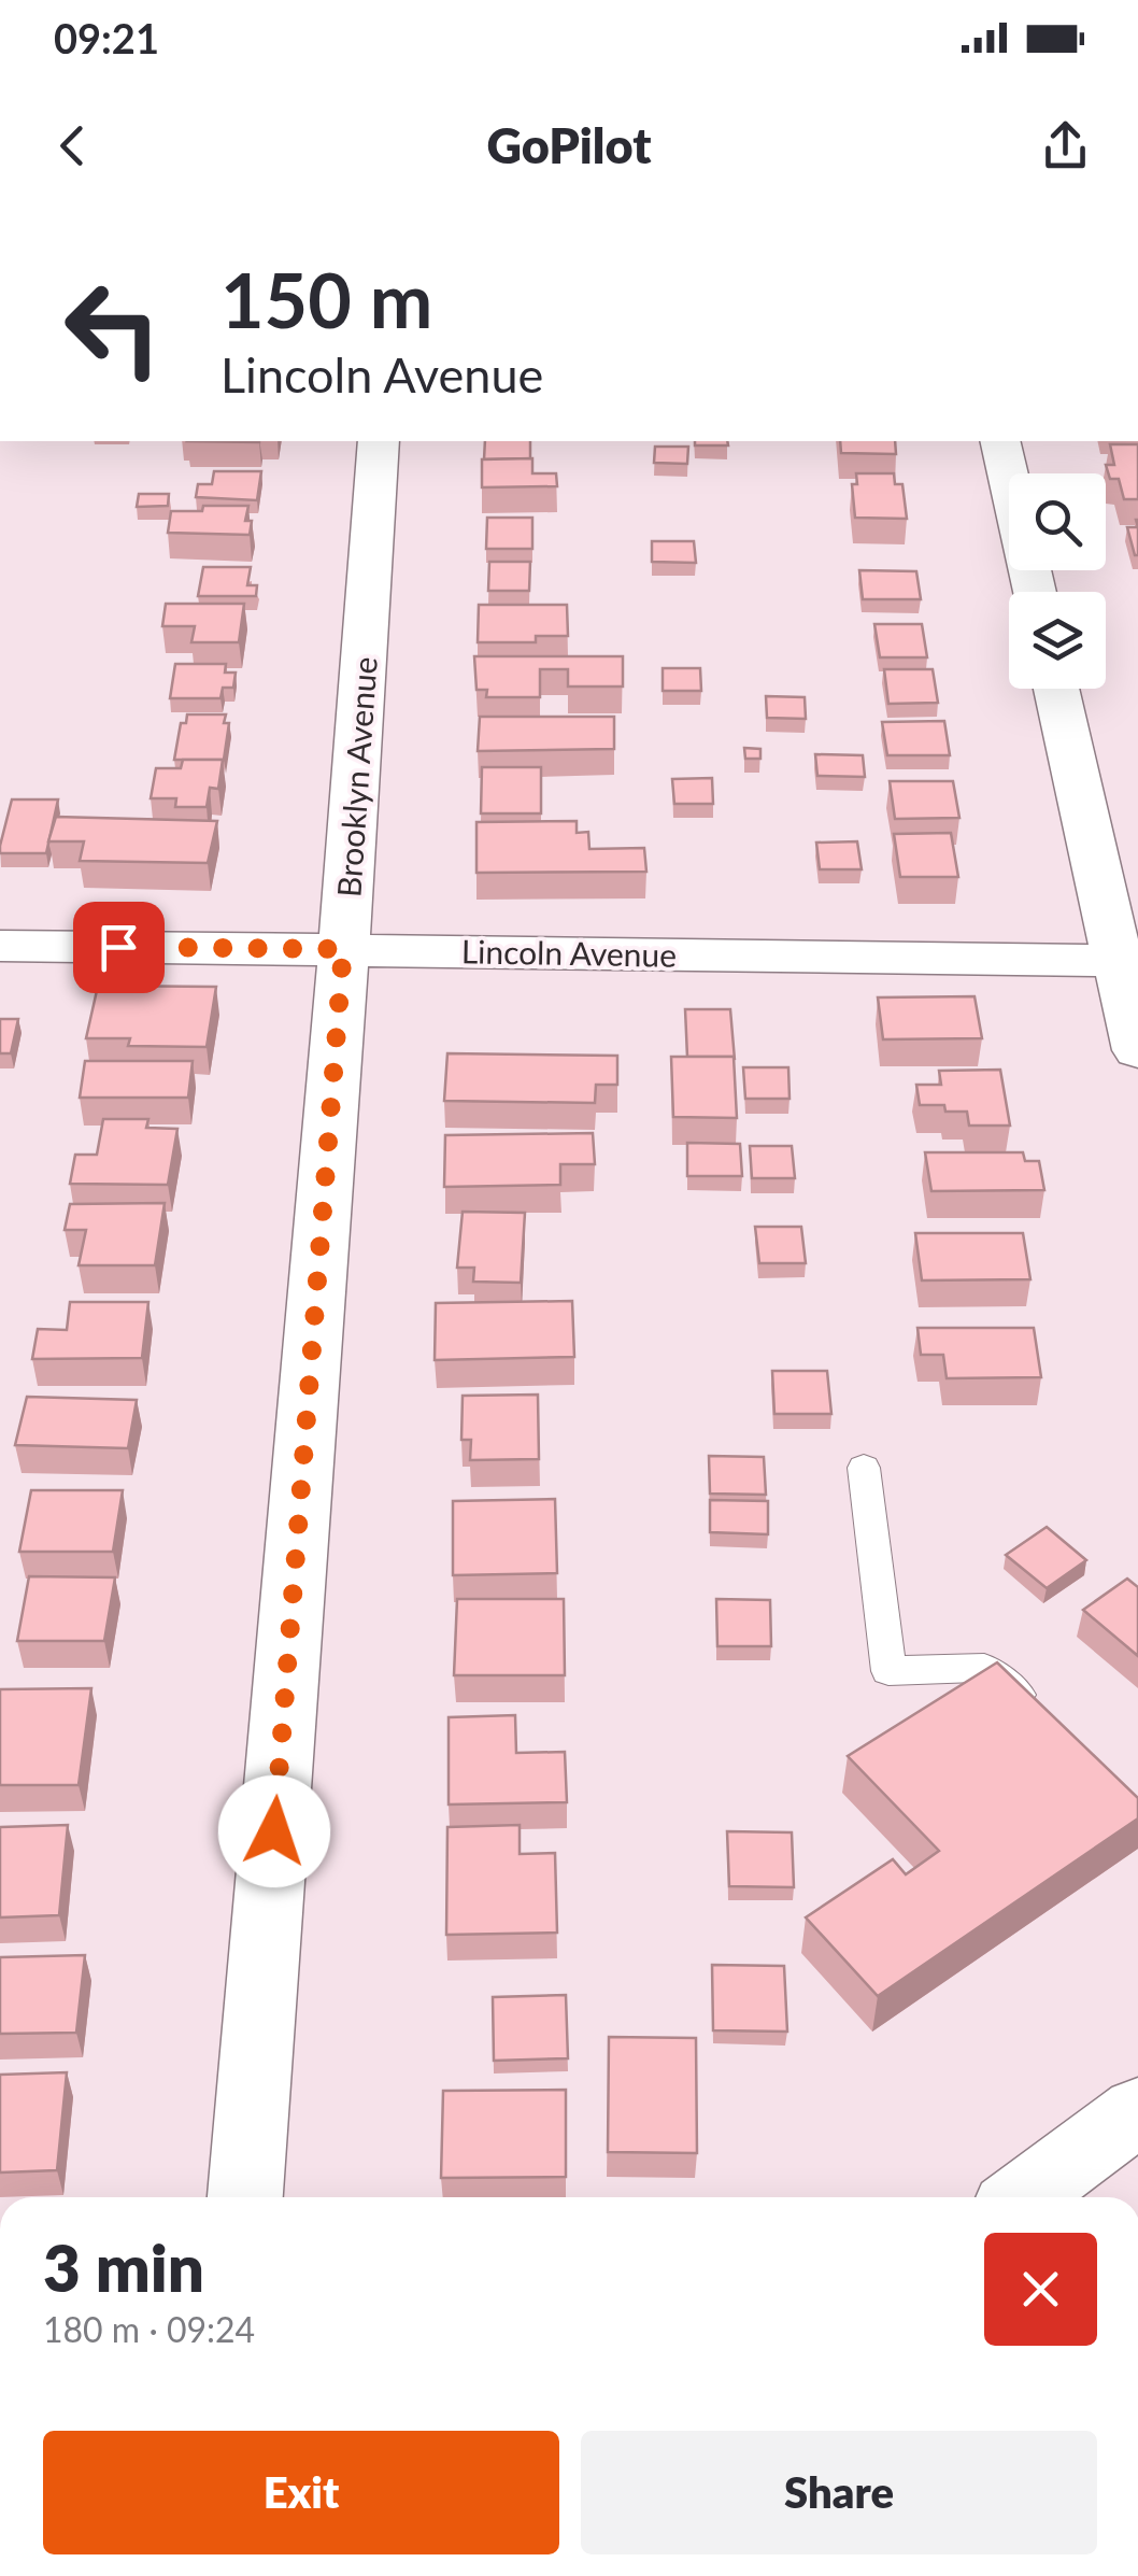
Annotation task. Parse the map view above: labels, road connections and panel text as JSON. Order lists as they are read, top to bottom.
{
  "streets": {
    "street": ["Brooklyn Avenue", "Lincoln Avenue"]
  },
  "crossings": [
    ["Brooklyn Avenue", "Lincoln Avenue"]
  ],
  "page": {
    "status": "09:21",
    "header": "GoPilot",
    "turn": ["150 m", "Lincoln Avenue"],
    "heading": ["3 min", "180 m · 09:24"],
    "buttons": ["Exit", "Share"]
  }
}
